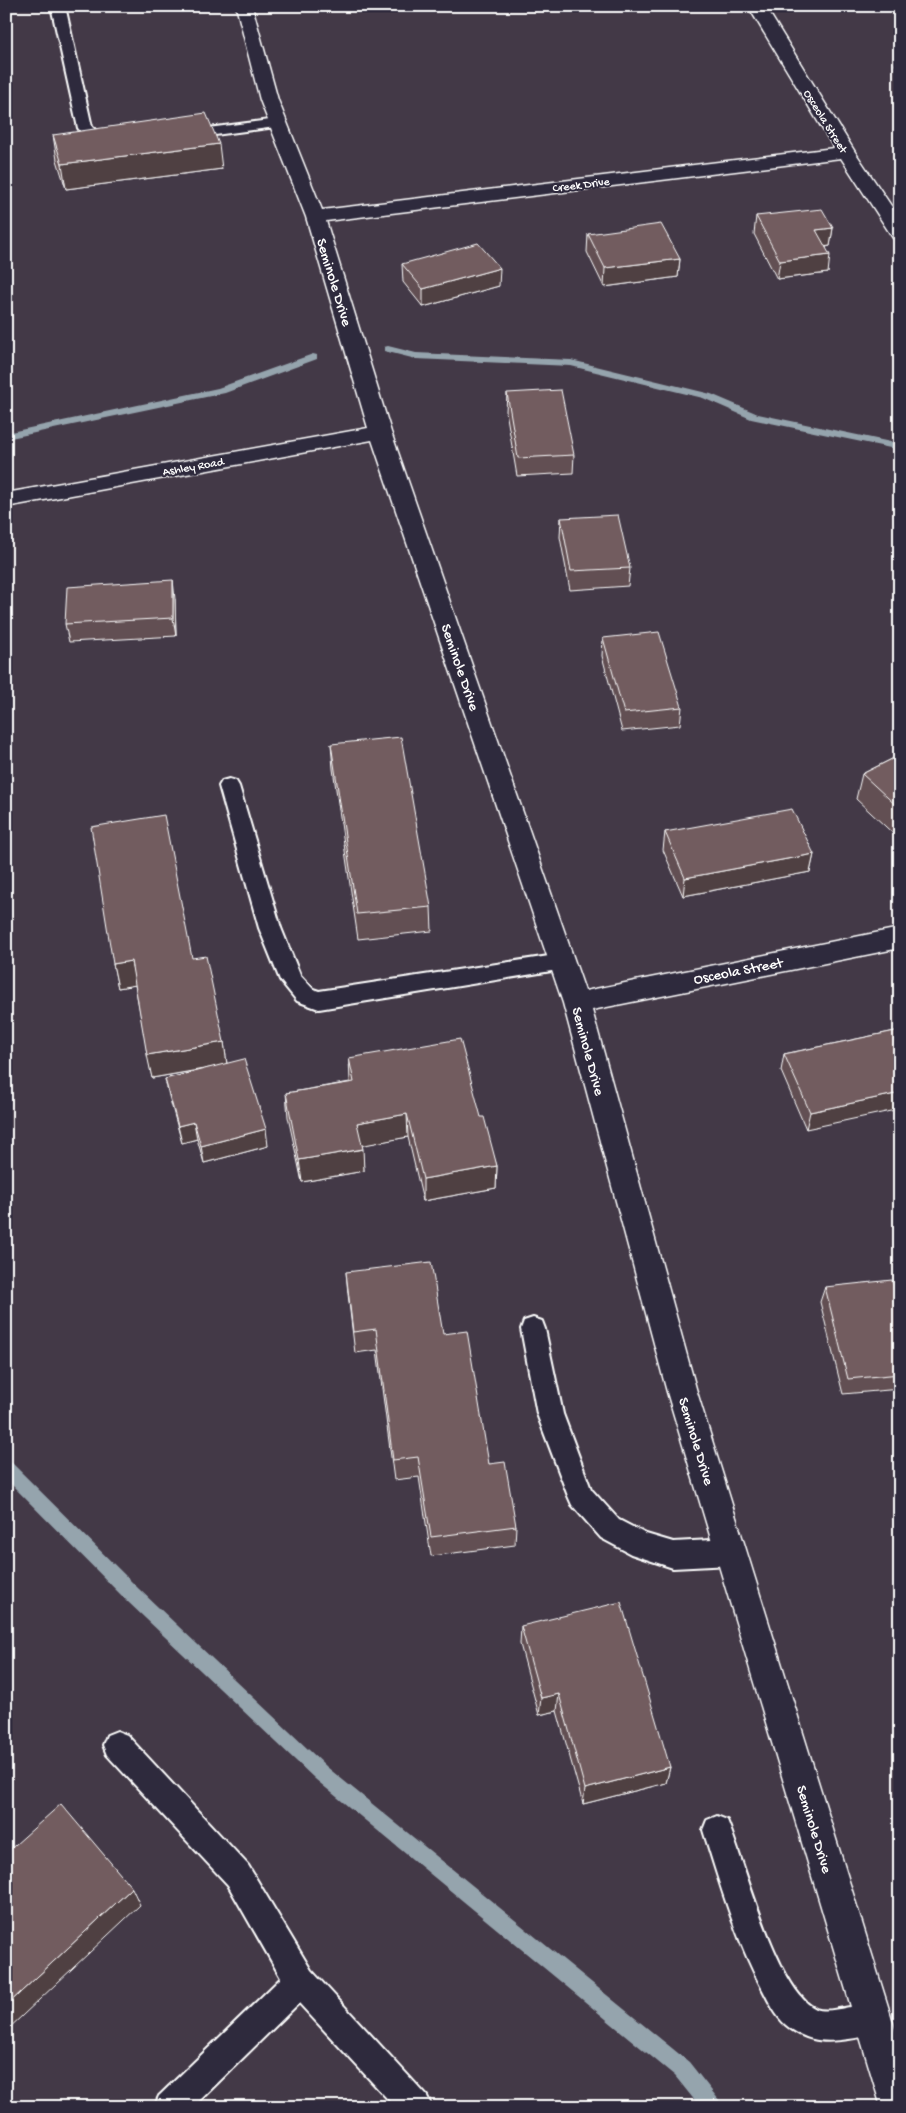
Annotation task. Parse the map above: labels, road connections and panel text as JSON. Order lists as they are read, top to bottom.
{
  "streets": {
    "street": [
      "Osceola Street",
      "Creek Drive",
      "Seminole Drive",
      "Ashley Road"
    ]
  },
  "crossings": [
    ["Osceola Street", "Creek Drive"],
    ["Osceola Street", "Seminole Drive"],
    ["Creek Drive", "Seminole Drive"],
    ["Seminole Drive", "Ashley Road"]
  ]
}
